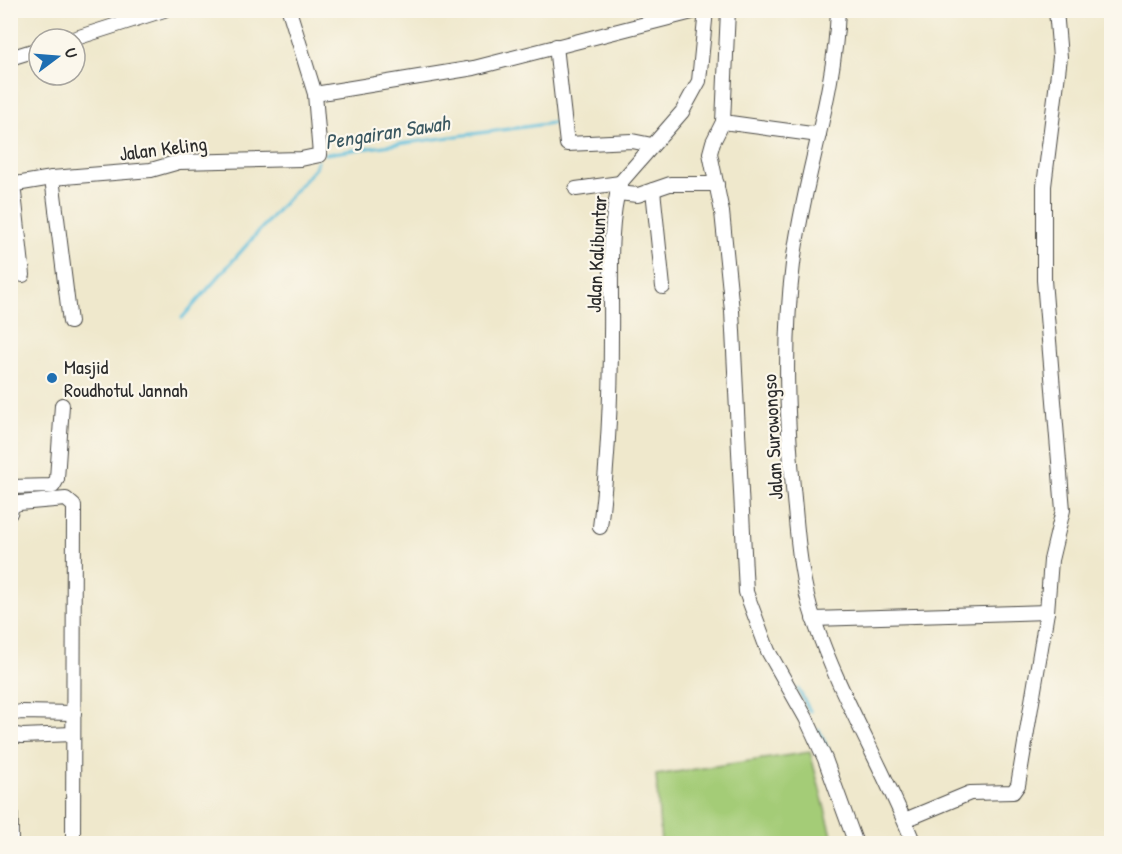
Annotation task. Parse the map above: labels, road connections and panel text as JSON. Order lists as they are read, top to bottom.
{
  "streets": {
    "street": ["Jalan Keling", "Jalan Kalibuntar", "Jalan Surowongso"]
  },
  "water": ["Pengairan Sawah"],
  "places": ["Masjid Roudhotul Jannah"],
  "north": "right"
}
